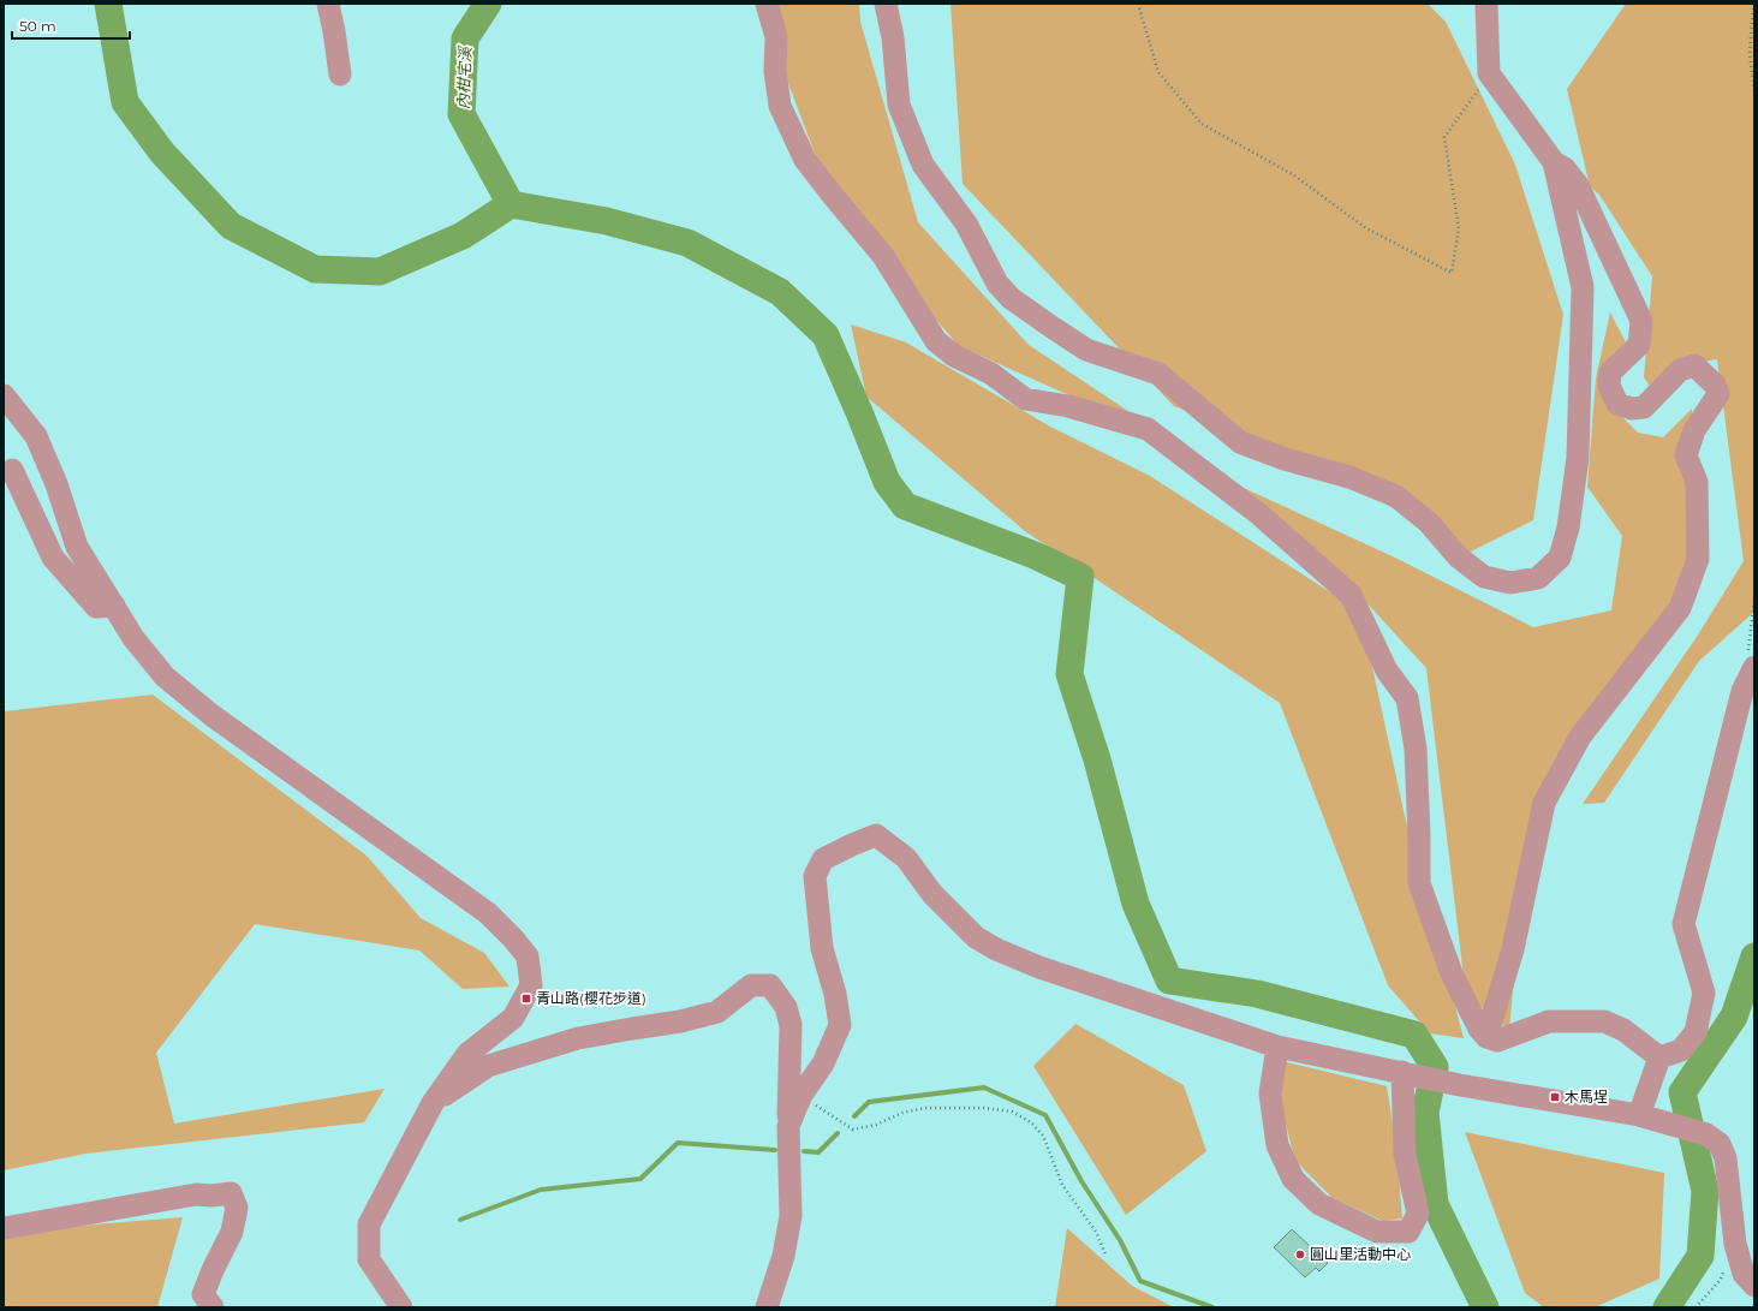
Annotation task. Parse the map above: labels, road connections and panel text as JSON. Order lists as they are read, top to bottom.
{
  "water": ["內柑宅溪"],
  "places": {
    "transit": ["青山路(櫻花步道)", "木馬埕"],
    "other": ["圓山里活動中心"]
  },
  "scale_bar": "50 m"
}
